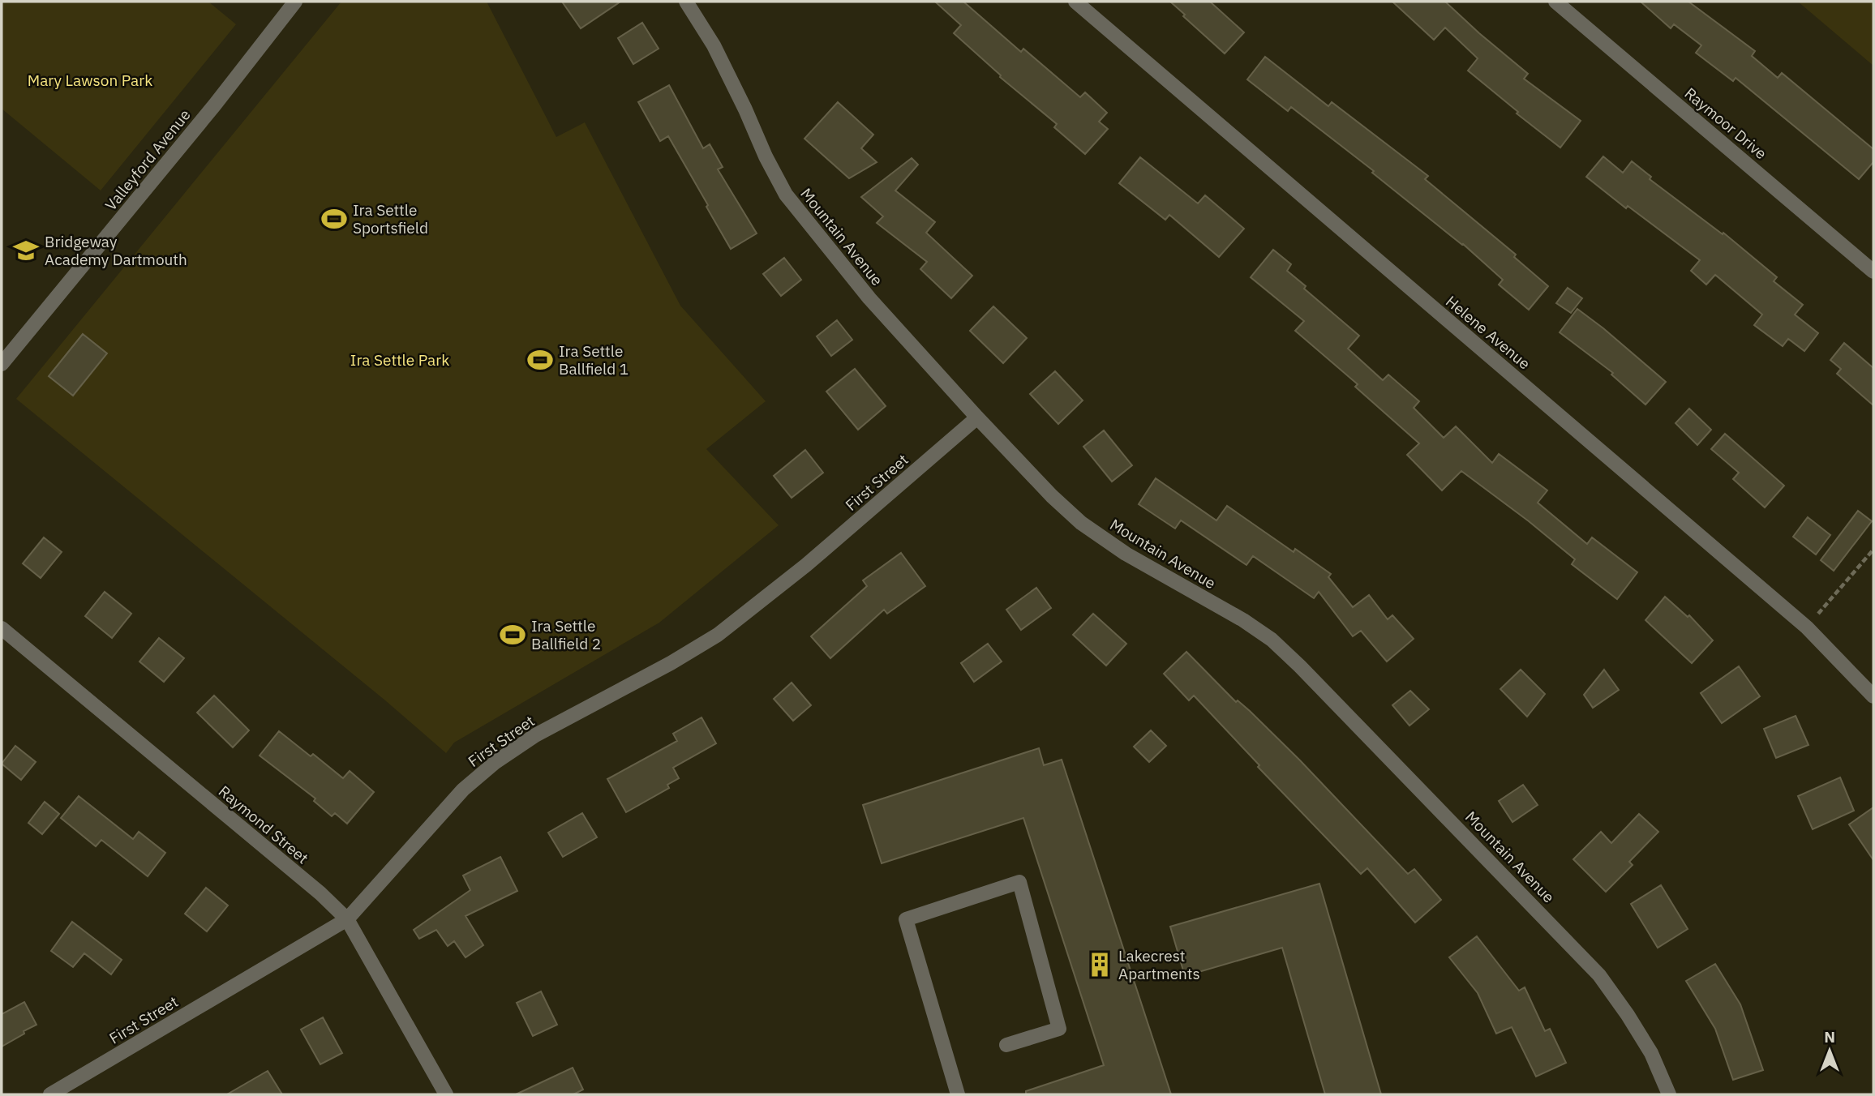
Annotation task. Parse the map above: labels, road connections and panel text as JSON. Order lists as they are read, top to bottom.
{
  "streets": {
    "street": [
      "Raymoor Drive",
      "Valleyford Avenue",
      "Mountain Avenue",
      "Helene Avenue",
      "First Street",
      "Raymond Street"
    ]
  },
  "crossings": [
    ["Mountain Avenue", "First Street"],
    ["First Street", "Raymond Street"]
  ],
  "parks": ["Mary Lawson Park", "Ira Settle Park"],
  "places": {
    "sports": ["Ira Settle Sportsfield", "Ira Settle Ballfield 1", "Ira Settle Ballfield 2"],
    "school or university": ["Bridgeway Academy Dartmouth"],
    "building": ["Lakecrest Apartments"]
  },
  "north": "top"
}
